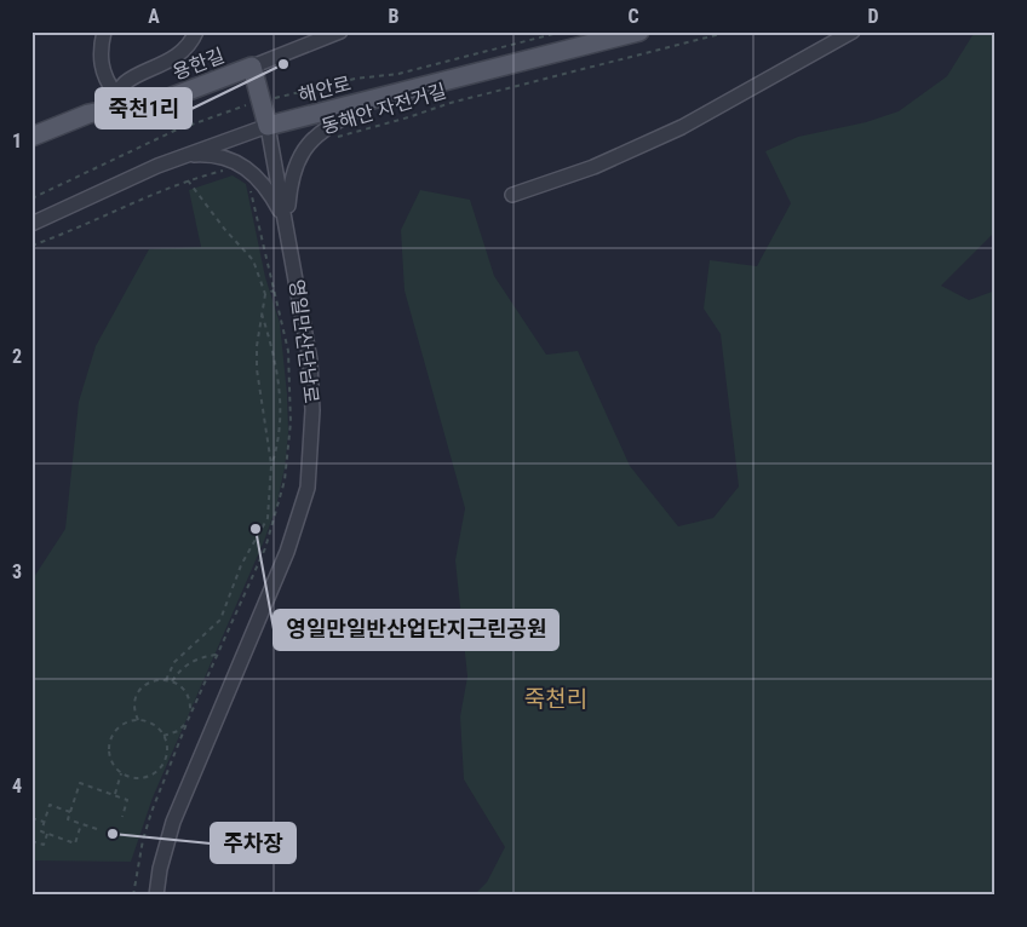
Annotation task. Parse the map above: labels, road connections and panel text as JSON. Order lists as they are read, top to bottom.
{
  "streets": {
    "main road": ["용한길", "해안로"],
    "street": ["영일만산단남로"],
    "path": ["동해안 자전거길"]
  },
  "crossings": [
    ["용한길", "해안로"],
    ["용한길", "동해안 자전거길"],
    ["용한길", "영일만산단남로"],
    ["해안로", "영일만산단남로"]
  ],
  "districts": ["죽천리"],
  "places": ["죽천1리", "영일만일반산업단지근린공원", "주차장"],
  "grid": {
    "columns": [
      "A",
      "B",
      "C",
      "D"
    ],
    "rows": [
      "1",
      "2",
      "3",
      "4"
    ]
  }
}
